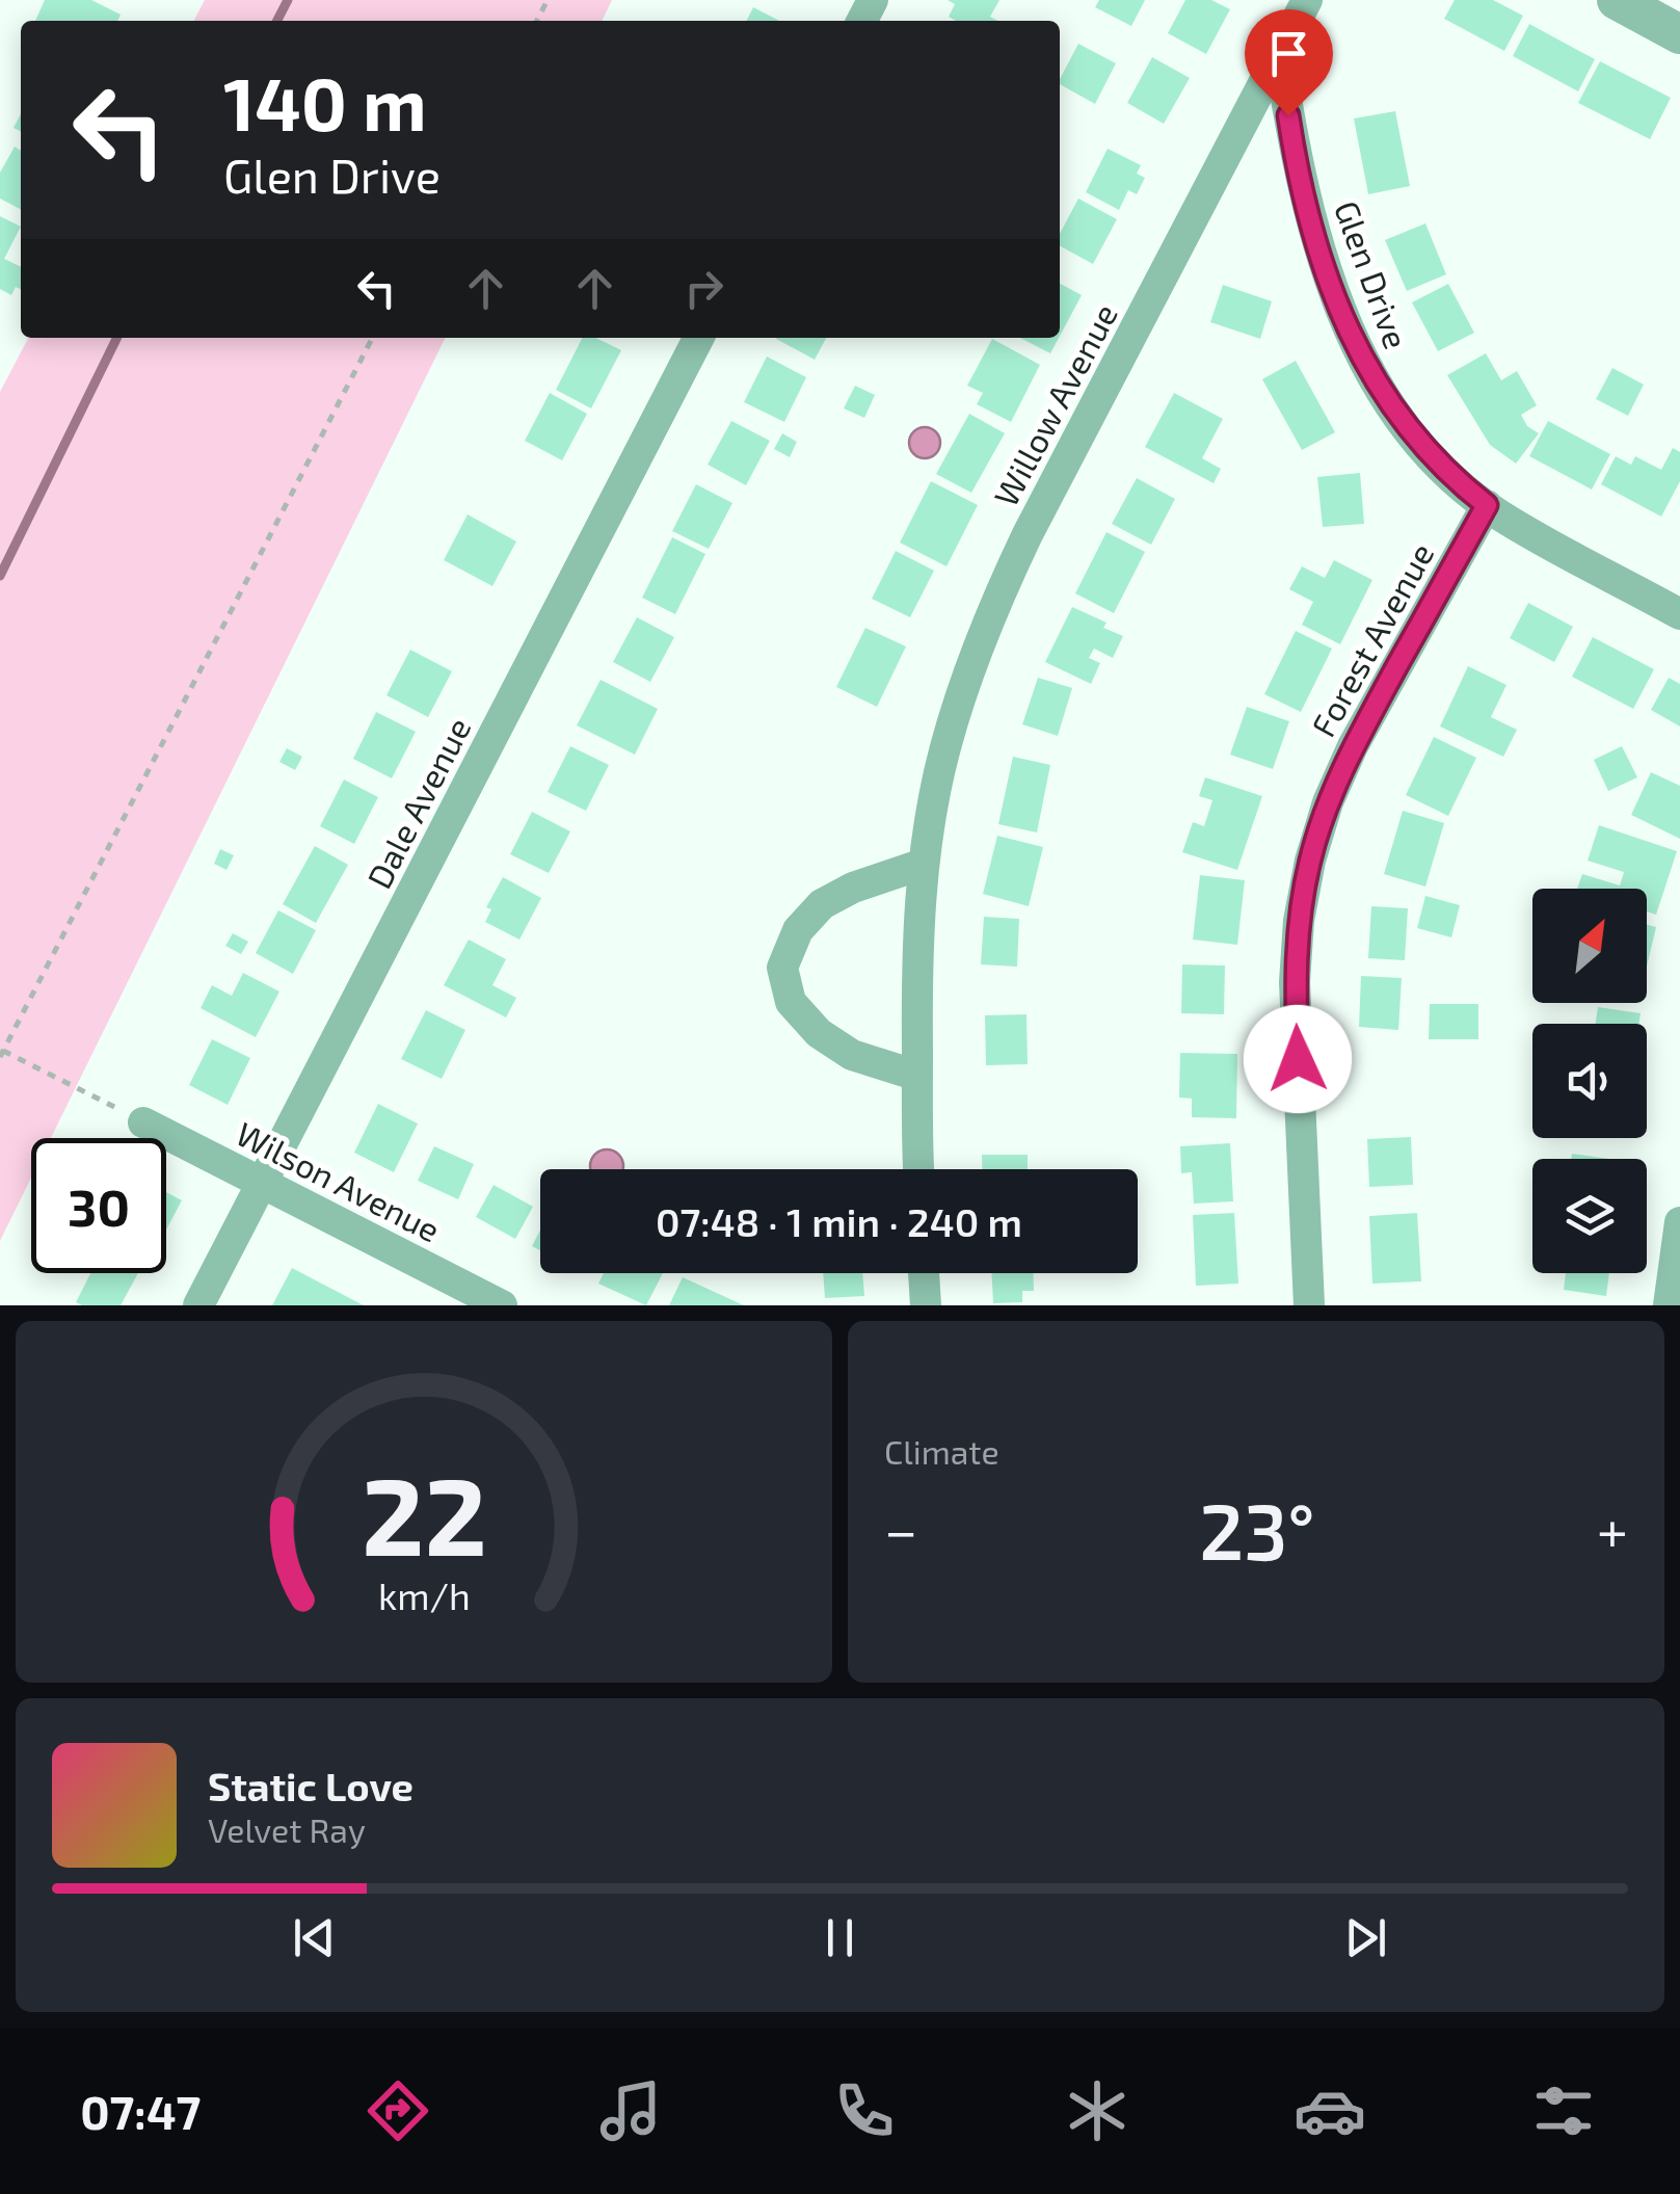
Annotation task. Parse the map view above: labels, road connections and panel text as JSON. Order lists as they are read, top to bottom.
{
  "streets": {
    "street": [
      "Glen Drive",
      "Willow Avenue",
      "Forest Avenue",
      "Dale Avenue",
      "Wilson Avenue"
    ]
  },
  "crossings": [
    ["Glen Drive", "Willow Avenue"],
    ["Glen Drive", "Forest Avenue"],
    ["Dale Avenue", "Wilson Avenue"]
  ],
  "north": "top right",
  "page": {
    "turn": ["140 m", "Glen Drive"],
    "limit": "30",
    "trip": "07:48 · 1 min · 240 m",
    "tile": "Climate",
    "heat": ["−", "23°", "+"],
    "song": ["Static Love", "Velvet Ray"],
    "tabs": "07:47",
    "gauge": ["22", "km/h"]
  }
}
